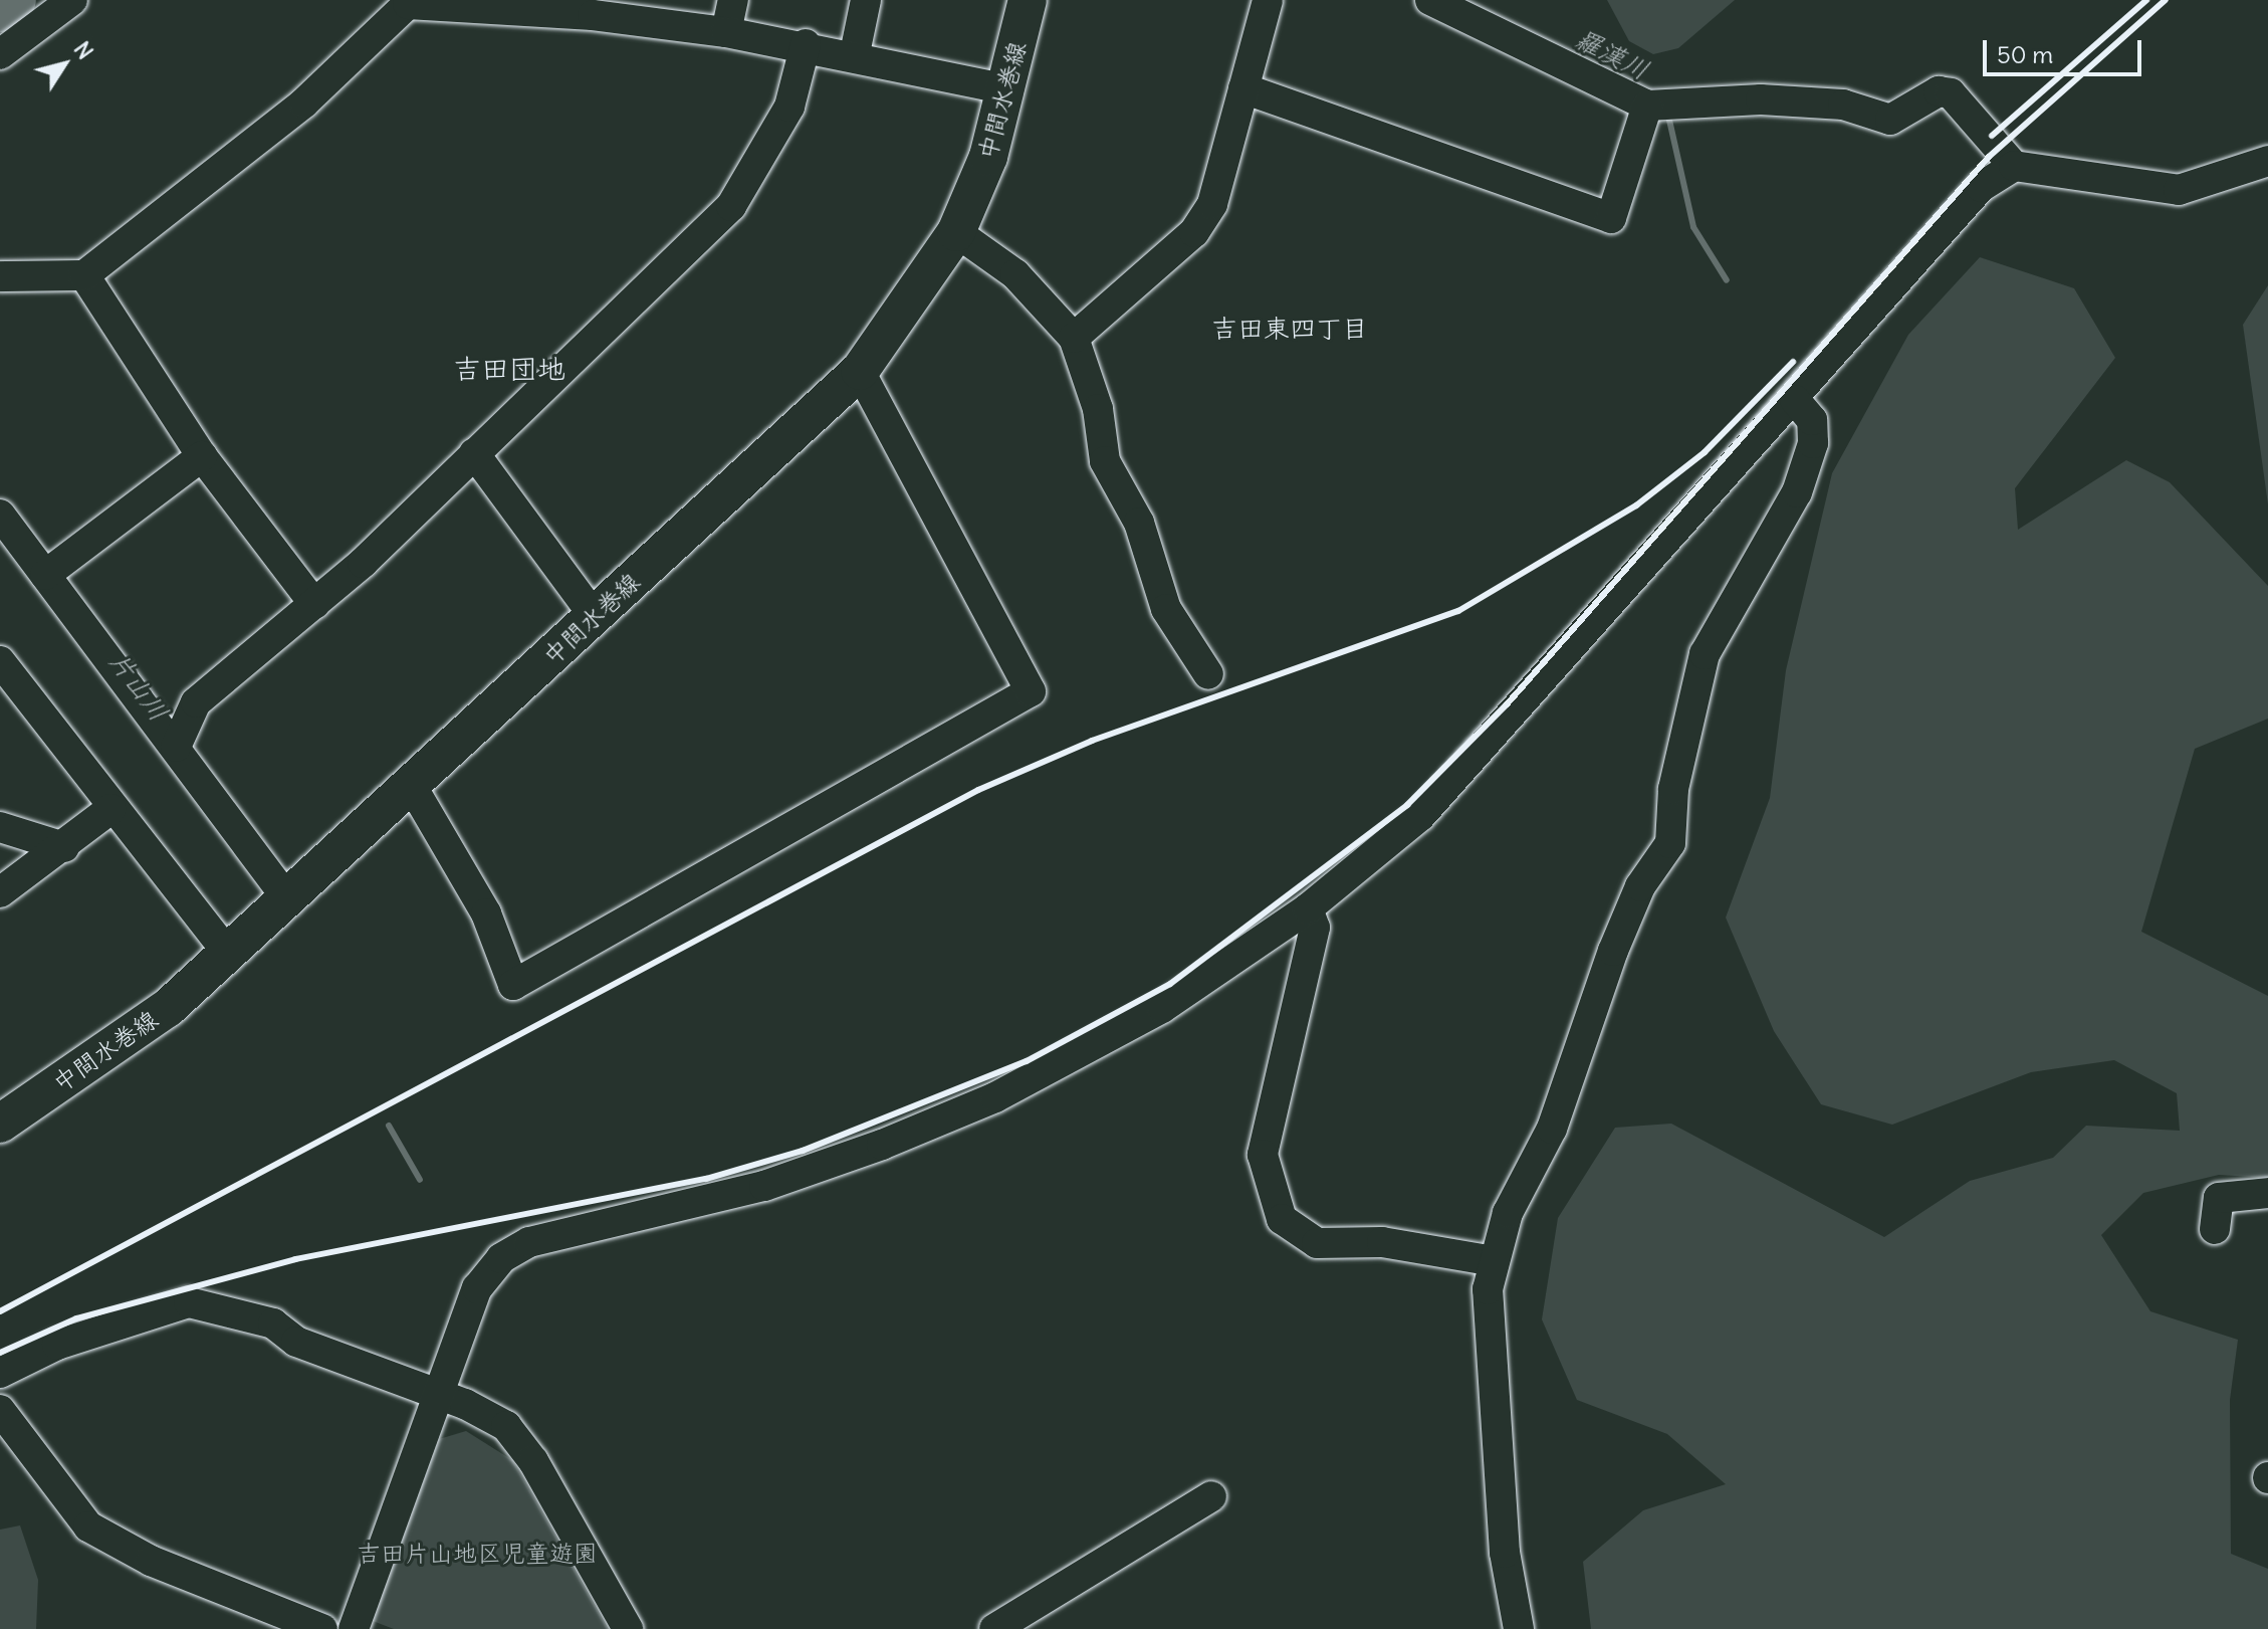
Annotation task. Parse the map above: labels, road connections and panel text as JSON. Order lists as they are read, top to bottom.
{
  "streets": {
    "main road": ["中間水巻線"]
  },
  "districts": ["吉田東四丁目", "吉田団地"],
  "water": ["羅漢川", "片山川"],
  "parks": ["吉田片山地区児童遊園"],
  "scale_bar": "50 m",
  "north": "top right"
}
